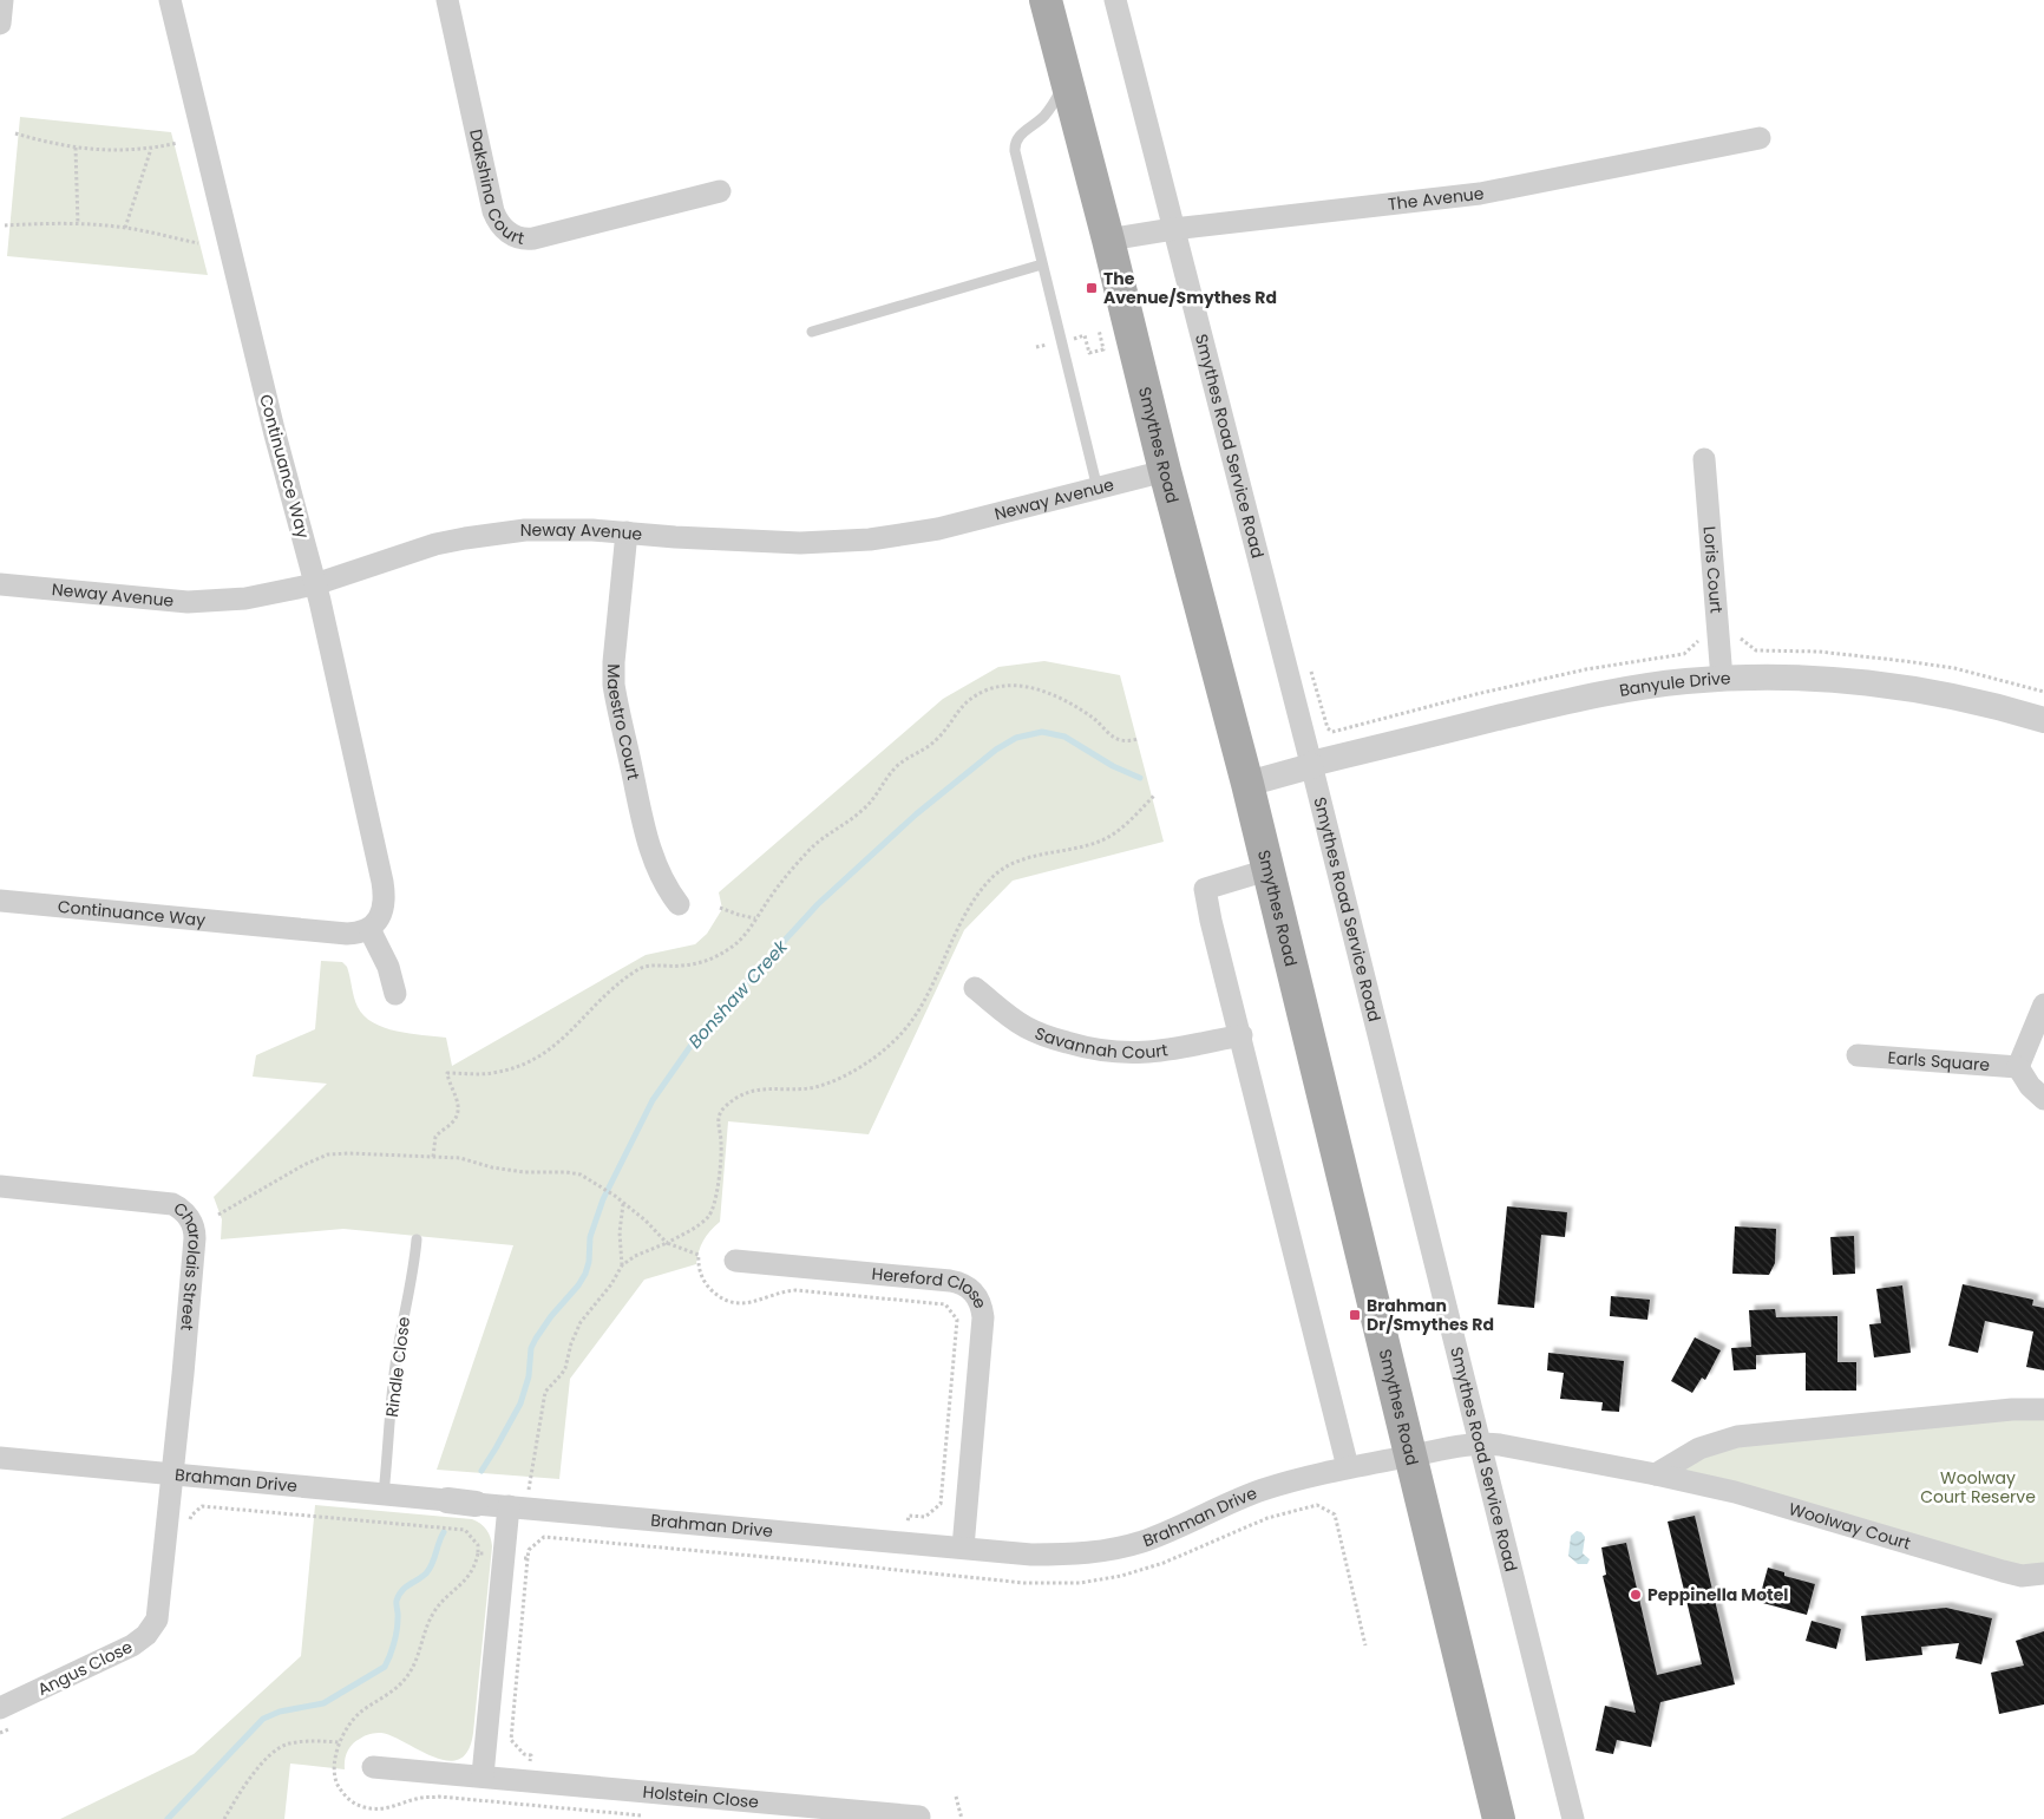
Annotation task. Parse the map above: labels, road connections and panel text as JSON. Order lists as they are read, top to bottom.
{
  "streets": {
    "main road": ["Smythes Road"],
    "street": [
      "Dakshina Court",
      "The Avenue",
      "Smythes Road Service Road",
      "Continuance Way",
      "Neway Avenue",
      "Loris Court",
      "Banyule Drive",
      "Maestro Court",
      "Savannah Court",
      "Earls Square",
      "Charolais Street",
      "Hereford Close",
      "Brahman Drive",
      "Woolway Court",
      "Angus Close",
      "Holstein Close"
    ],
    "lane": ["Rindle Close"]
  },
  "crossings": [
    ["The Avenue", "Smythes Road"],
    ["The Avenue", "Smythes Road Service Road"],
    ["Smythes Road", "Neway Avenue"],
    ["Smythes Road", "Banyule Drive"],
    ["Smythes Road", "Brahman Drive"],
    ["Smythes Road", "Woolway Court"],
    ["Smythes Road Service Road", "Banyule Drive"],
    ["Smythes Road Service Road", "Woolway Court"],
    ["Continuance Way", "Neway Avenue"],
    ["Neway Avenue", "Maestro Court"],
    ["Loris Court", "Banyule Drive"],
    ["Charolais Street", "Brahman Drive"],
    ["Charolais Street", "Angus Close"],
    ["Hereford Close", "Brahman Drive"],
    ["Rindle Close", "Brahman Drive"],
    ["Brahman Drive", "Woolway Court"],
    ["Brahman Drive", "Angus Close"]
  ],
  "water": ["Bonshaw Creek"],
  "parks": ["Woolway Court Reserve"],
  "places": {
    "transit": ["The Avenue/Smythes Rd", "Brahman Dr/Smythes Rd"],
    "other": ["Peppinella Motel"]
  }
}
